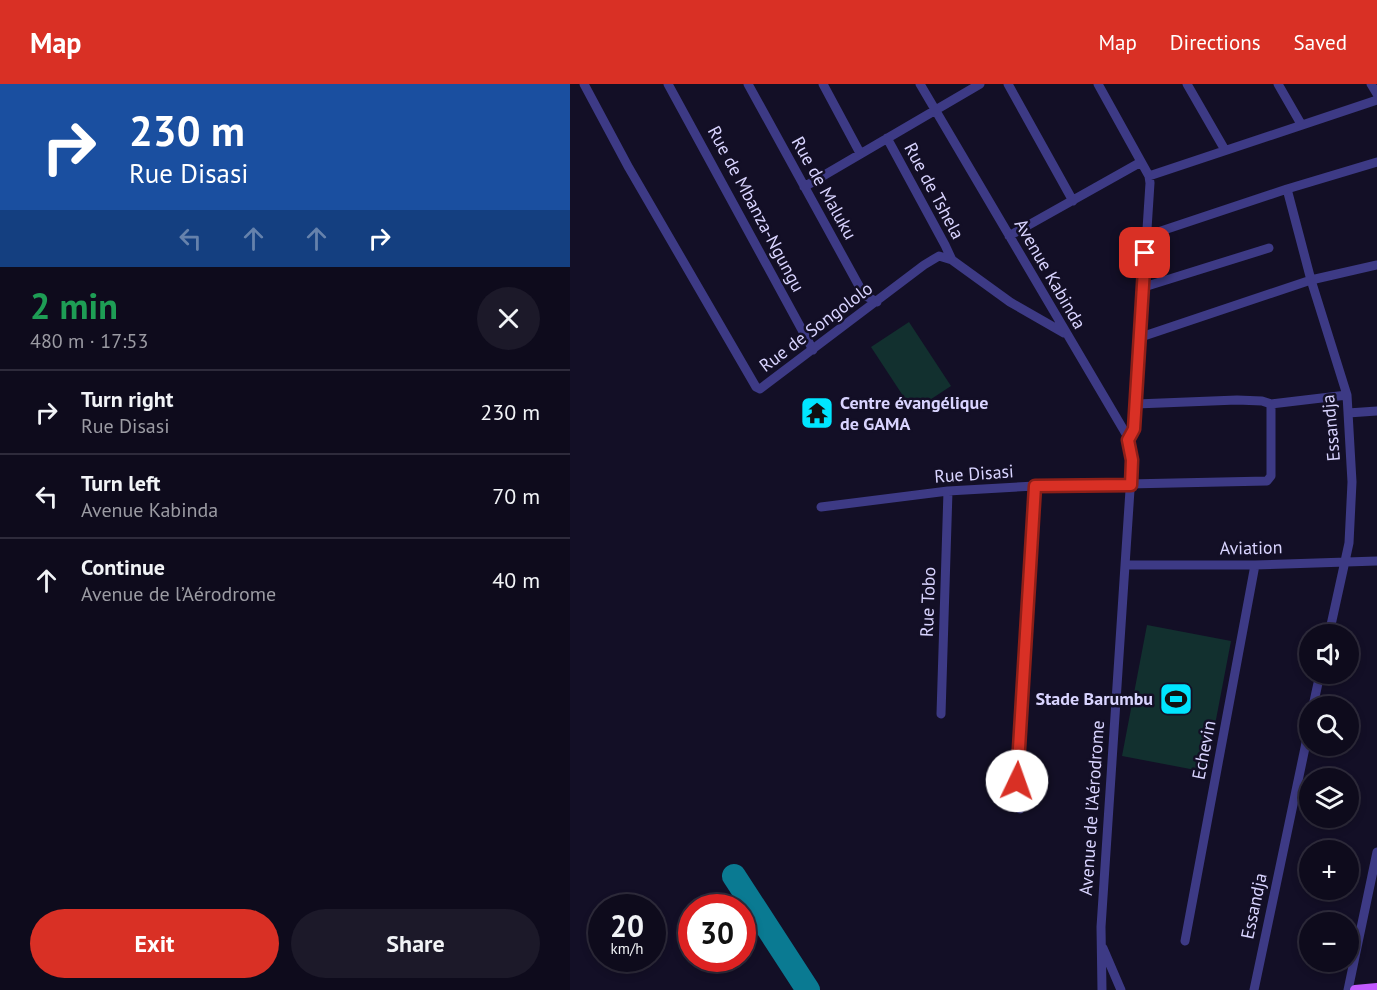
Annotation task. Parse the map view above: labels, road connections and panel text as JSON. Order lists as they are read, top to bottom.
{
  "streets": {
    "street": [
      "Rue de Maluku",
      "Rue de Tshela",
      "Rue de Mbanza-Ngungu",
      "Avenue Kabinda",
      "Rue de Songololo",
      "Essandja",
      "Rue Disasi",
      "Aviation",
      "Rue Tobo",
      "Echevin",
      "Avenue de l’Aérodrome"
    ]
  },
  "crossings": [
    ["Rue de Maluku", "Rue de Songololo"],
    ["Rue de Tshela", "Rue de Songololo"],
    ["Rue de Mbanza-Ngungu", "Rue de Songololo"],
    ["Avenue Kabinda", "Rue Disasi"],
    ["Avenue Kabinda", "Avenue de l’Aérodrome"],
    ["Essandja", "Aviation"],
    ["Rue Disasi", "Rue Tobo"],
    ["Rue Disasi", "Avenue de l’Aérodrome"],
    ["Aviation", "Echevin"],
    ["Aviation", "Avenue de l’Aérodrome"]
  ],
  "places": {
    "temple": ["Centre évangélique de GAMA"],
    "sports": ["Stade Barumbu"]
  },
  "page": {
    "header": "Map",
    "nav": ["Map", "Directions", "Saved"],
    "turn": ["230 m", "Rue Disasi"],
    "heading": ["2 min", "480 m · 17:53"],
    "list": [
      {
        "name": "Turn right",
        "note": "Rue Disasi",
        "value": "230 m"
      },
      {
        "name": "Turn left",
        "note": "Avenue Kabinda",
        "value": "70 m"
      },
      {
        "name": "Continue",
        "note": "Avenue de l’Aérodrome",
        "value": "40 m"
      }
    ],
    "map_buttons": ["+", "−"],
    "speed": "20 km/h",
    "limit": "30",
    "buttons": ["Exit", "Share"]
  }
}
